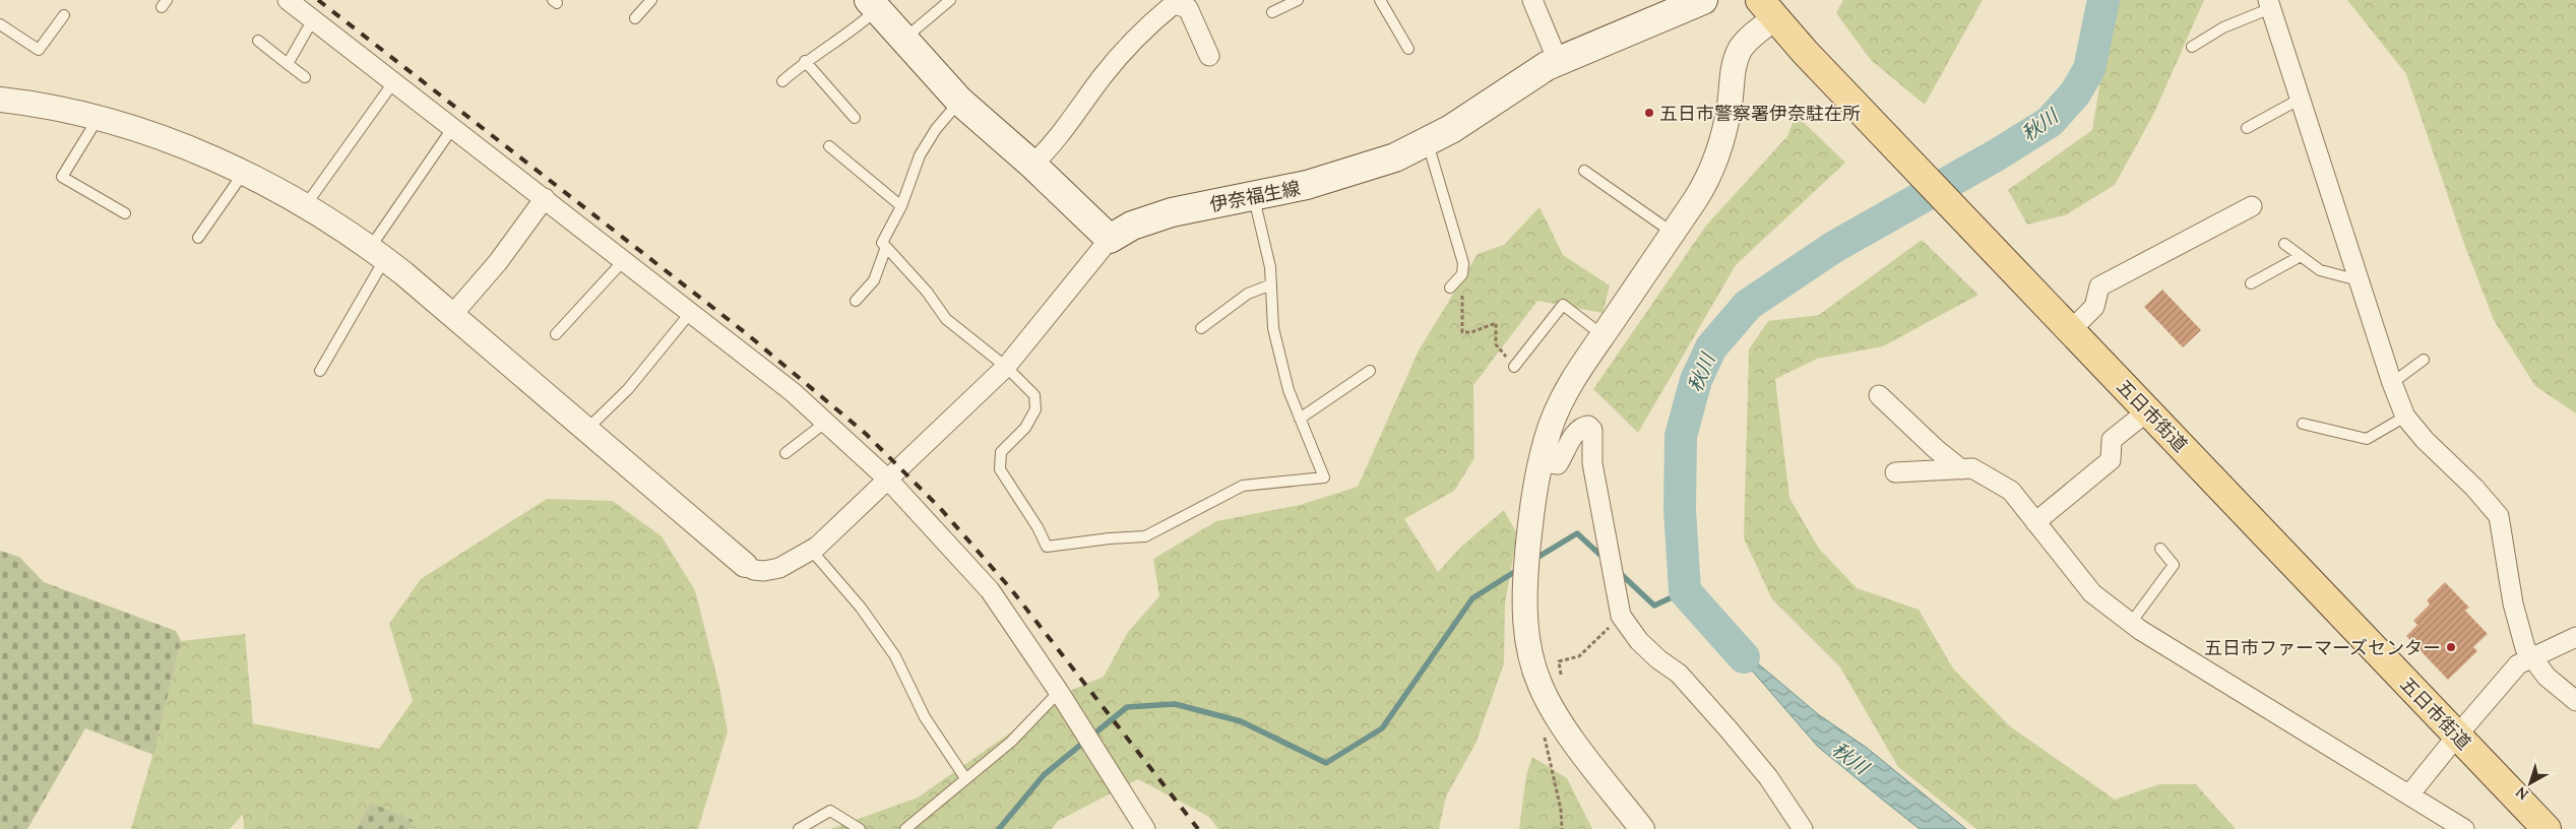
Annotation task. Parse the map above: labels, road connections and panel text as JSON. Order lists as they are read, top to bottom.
{
  "streets": {
    "main road": ["伊奈福生線", "五日市街道"]
  },
  "water": ["秋川"],
  "places": ["五日市警察署伊奈駐在所", "五日市ファーマーズセンター"],
  "north": "bottom left"
}
